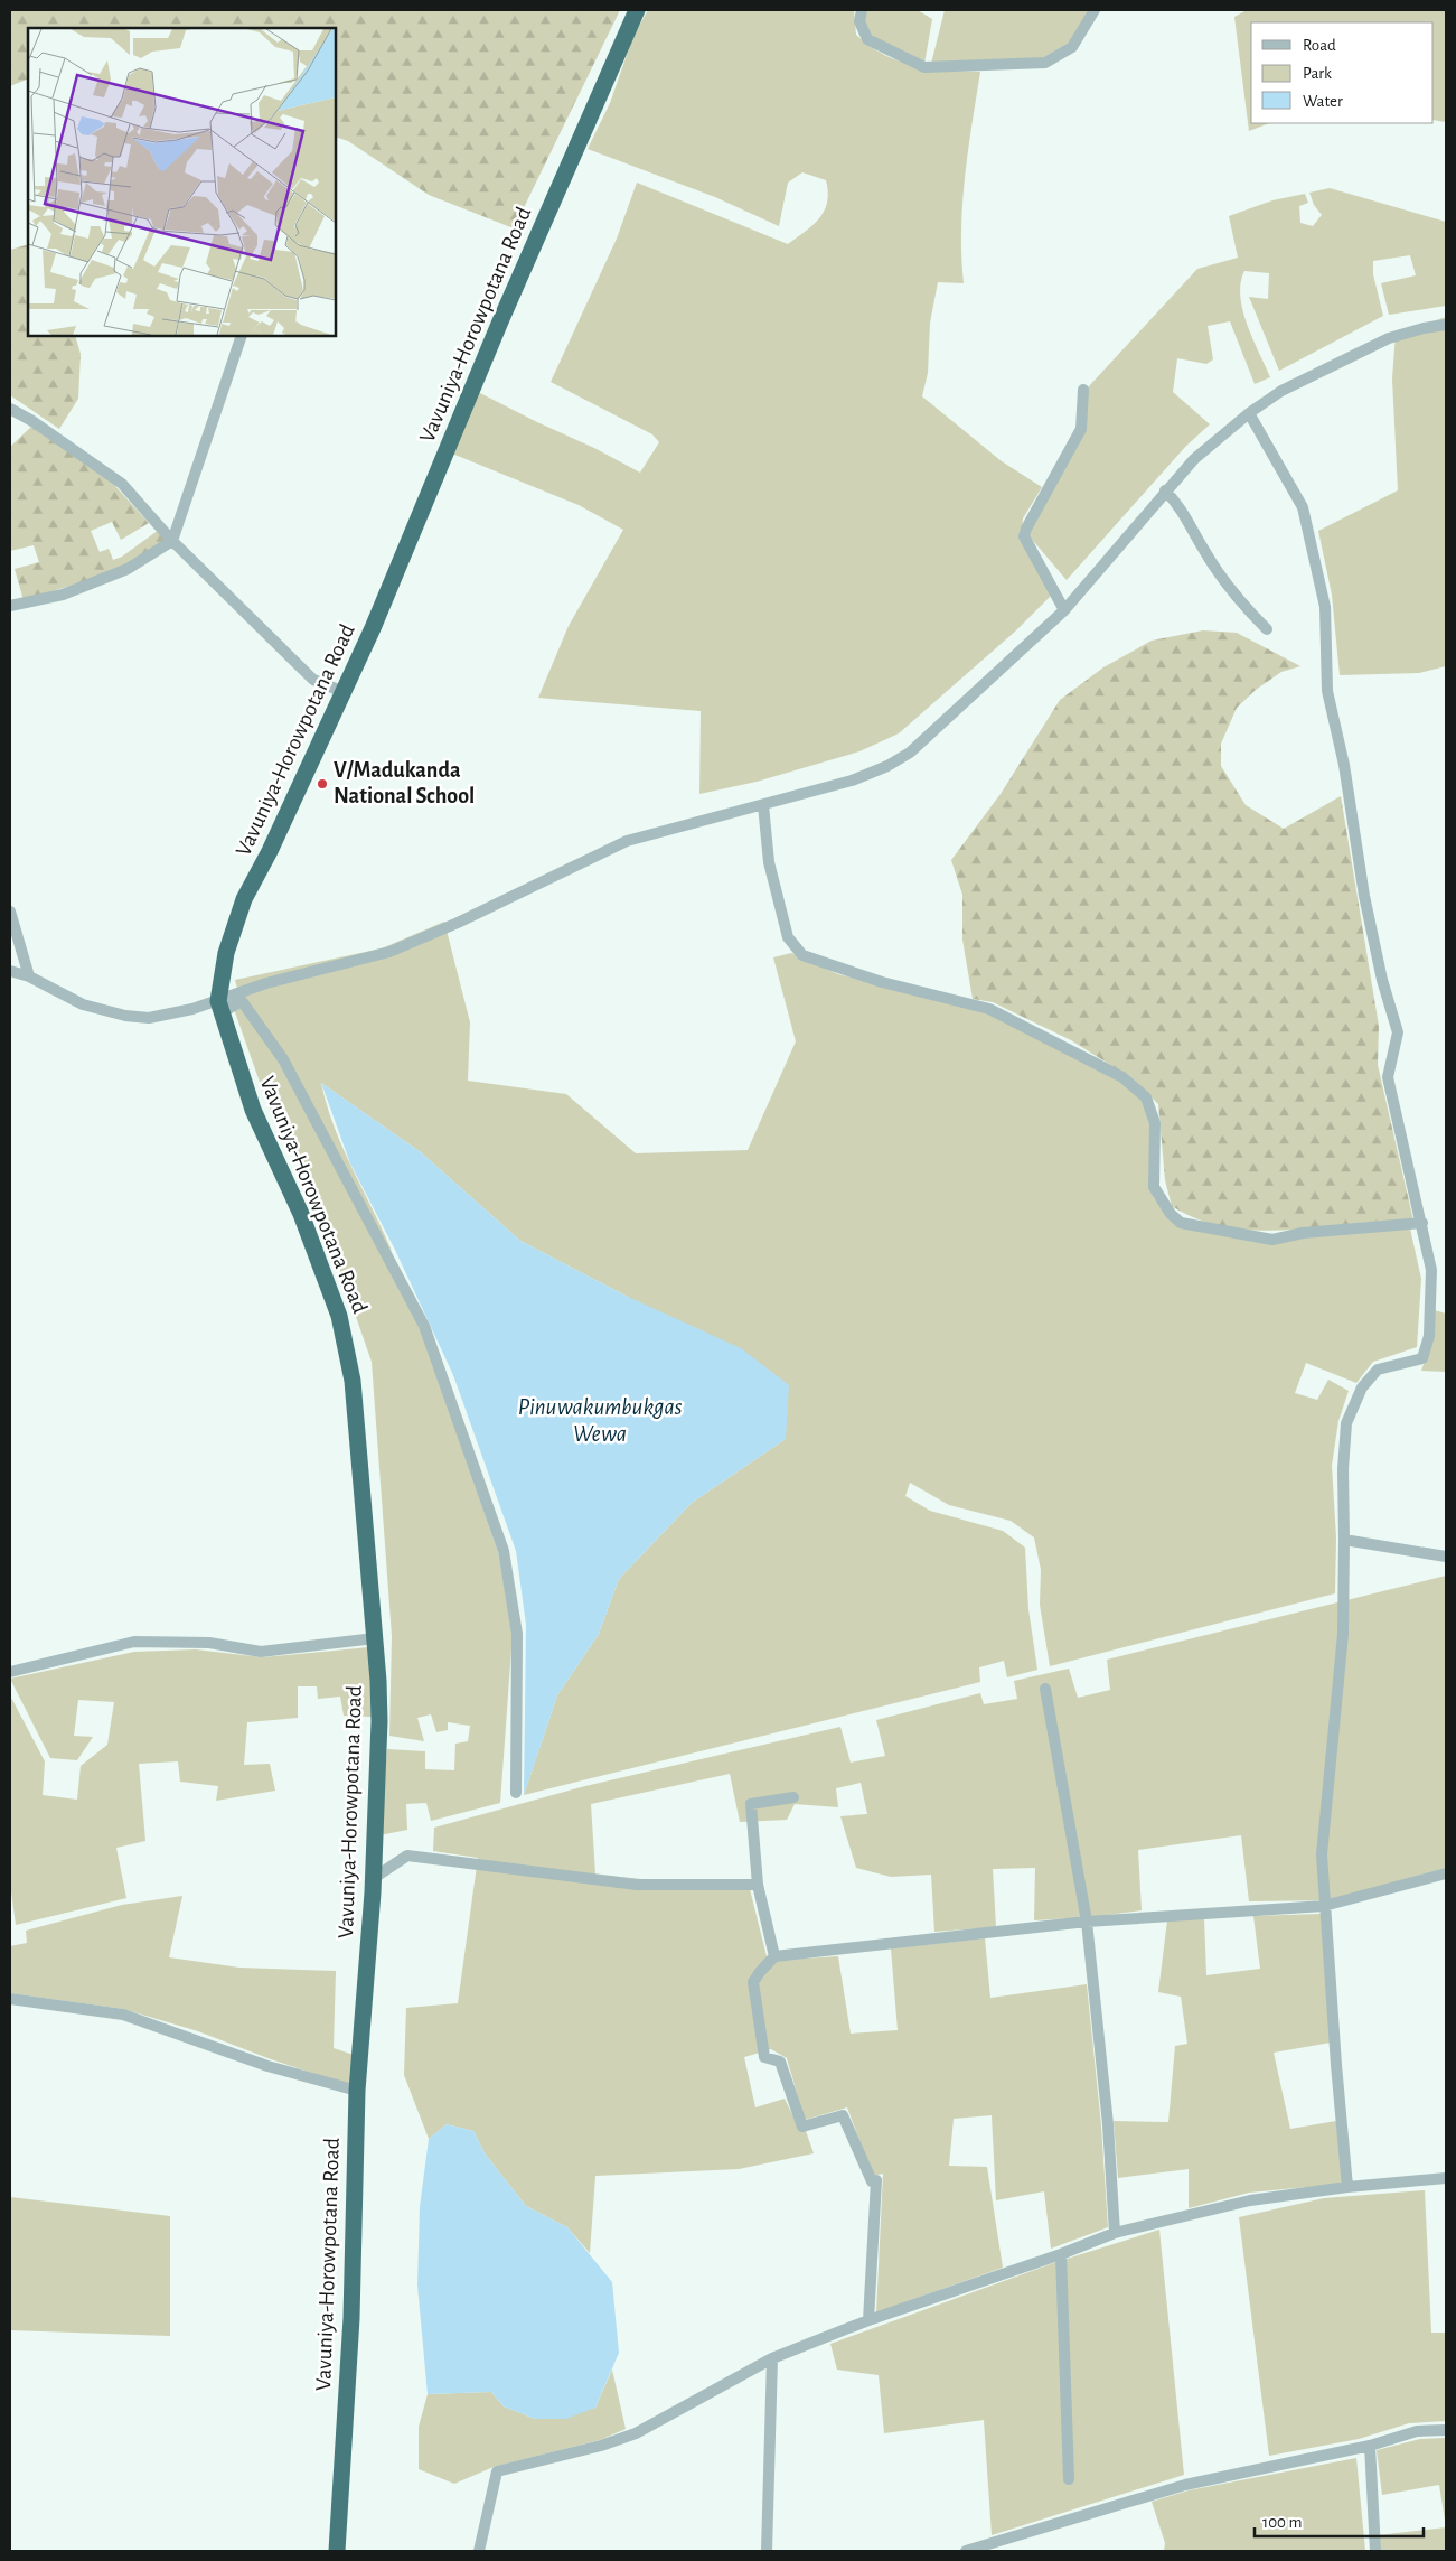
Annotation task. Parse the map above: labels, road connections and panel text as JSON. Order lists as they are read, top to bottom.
{
  "streets": {
    "highway": ["Vavuniya-Horowpotana Road"]
  },
  "water": ["Pinuwakumbukgas Wewa"],
  "places": ["V/Madukanda National School"],
  "legend": ["Road", "Park", "Water"],
  "scale_bar": "100 m"
}
